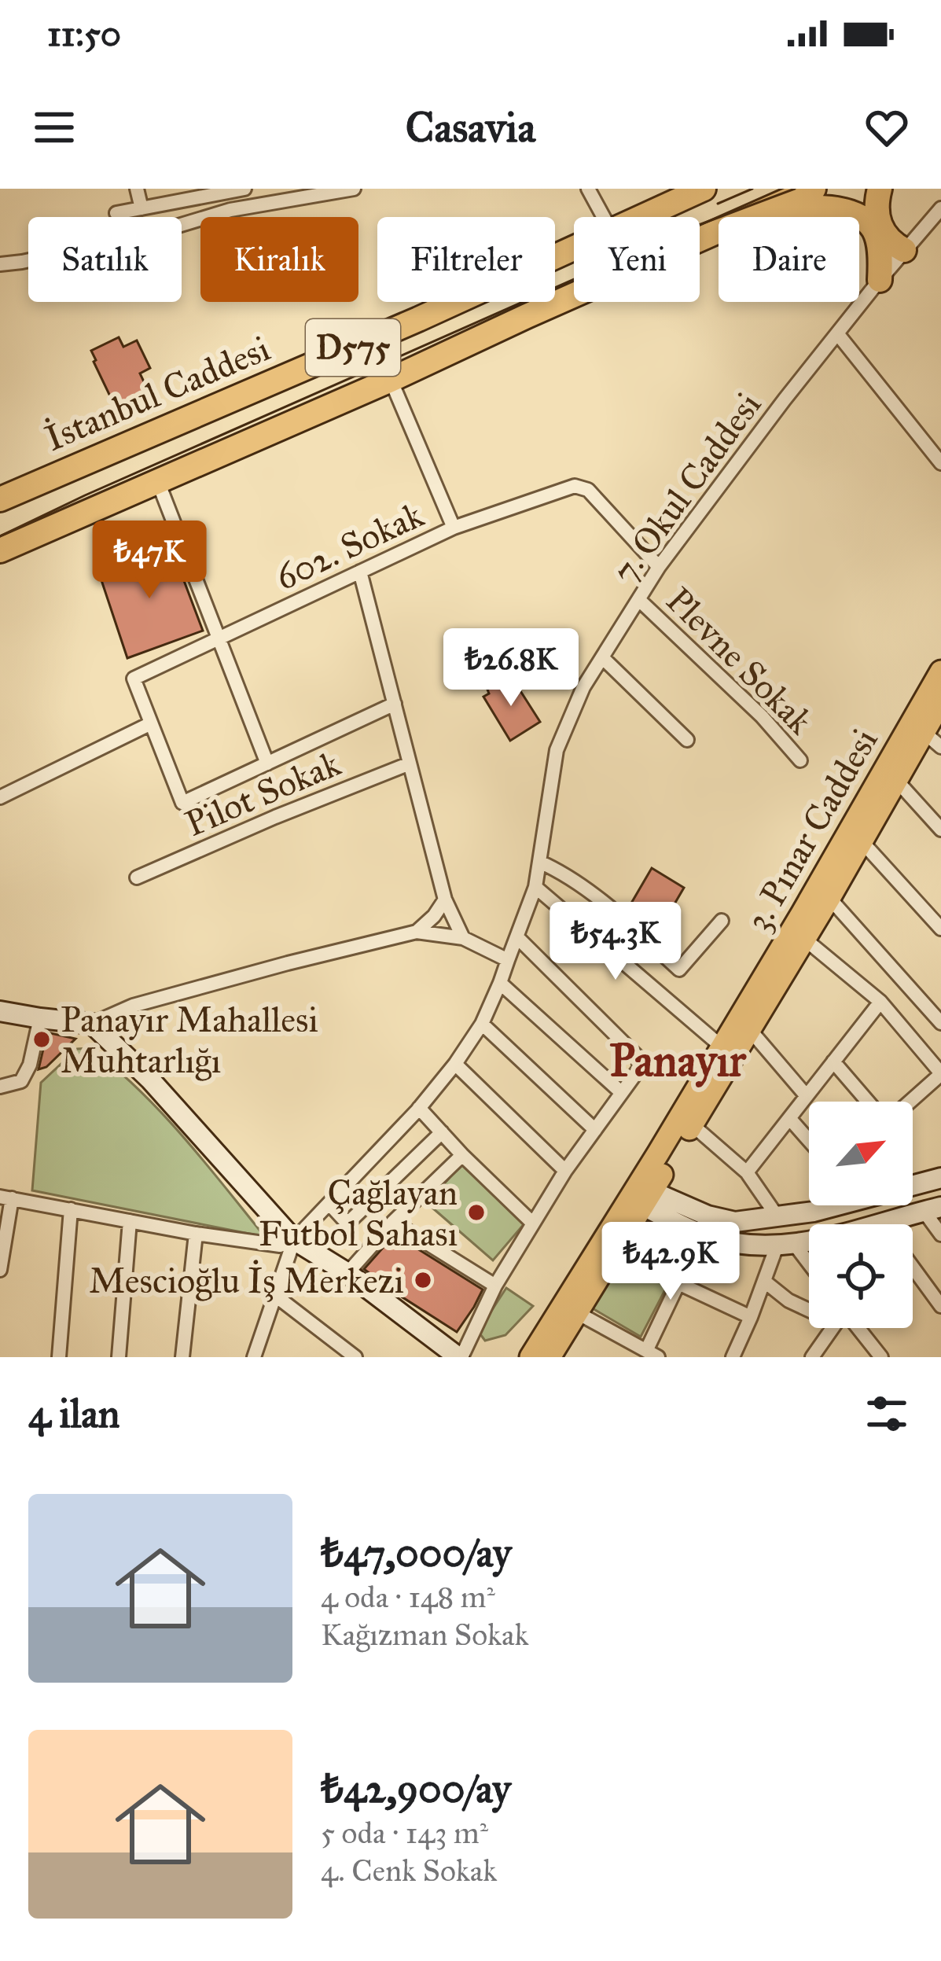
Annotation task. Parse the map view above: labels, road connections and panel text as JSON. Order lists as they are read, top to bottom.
{
  "streets": {
    "highway": ["D575", "İstanbul Caddesi"],
    "main road": ["3. Pınar Caddesi"],
    "street": [
      "7. Okul Caddesi",
      "602. Sokak",
      "Plevne Sokak",
      "Pilot Sokak"
    ]
  },
  "crossings": [
    ["7. Okul Caddesi", "602. Sokak"],
    ["7. Okul Caddesi", "Plevne Sokak"]
  ],
  "districts": ["Panayır"],
  "places": ["Panayır Mahallesi Muhtarlığı", "Çağlayan Futbol Sahası", "Mescioğlu İş Merkezi"],
  "north": "top right",
  "page": {
    "status": "11:50",
    "header": "Casavia",
    "chip": [
      "Satılık",
      "Kiralık",
      "Filtreler",
      "Yeni",
      "Daire"
    ],
    "price": [
      "₺47K",
      "₺26.8K",
      "₺54.3K",
      "₺42.9K"
    ],
    "heading": "4 ilan",
    "list": [
      {
        "name": "₺47,000/ay",
        "note": "4 oda · 148 m² · Kağızman Sokak"
      },
      {
        "name": "₺42,900/ay",
        "note": "5 oda · 143 m² · 4. Cenk Sokak"
      }
    ]
  }
}
